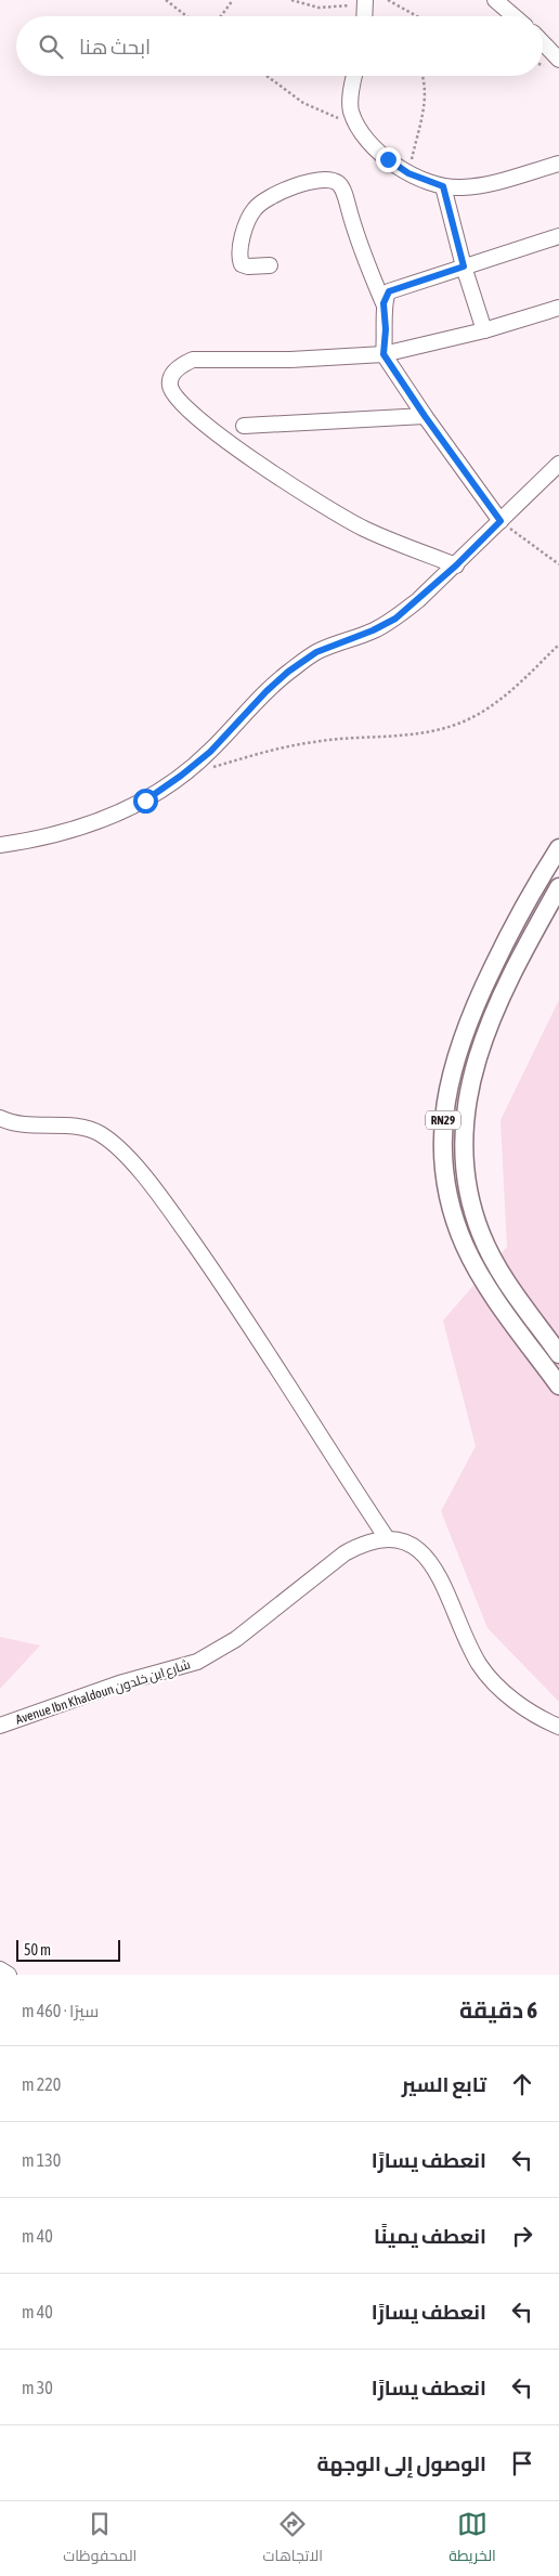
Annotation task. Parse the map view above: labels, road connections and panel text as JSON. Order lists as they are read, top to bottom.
{
  "streets": {
    "main road": ["RN29"],
    "street": ["Avenue Ibn Khaldoun شارع ابن خلدون"]
  },
  "scale_bar": "50 m",
  "page": {
    "search": "ابحث هنا",
    "scale": "50 m",
    "heading": ["6 دقيقة", "سيرًا · 460 m"],
    "list": [
      ["تابع السير", "220 m"],
      ["انعطف يسارًا", "130 m"],
      ["انعطف يمينًا", "40 m"],
      ["انعطف يسارًا", "40 m"],
      ["انعطف يسارًا", "30 m"],
      "الوصول إلى الوجهة"
    ],
    "nav": ["الخريطة", "الاتجاهات", "المحفوظات"]
  }
}
